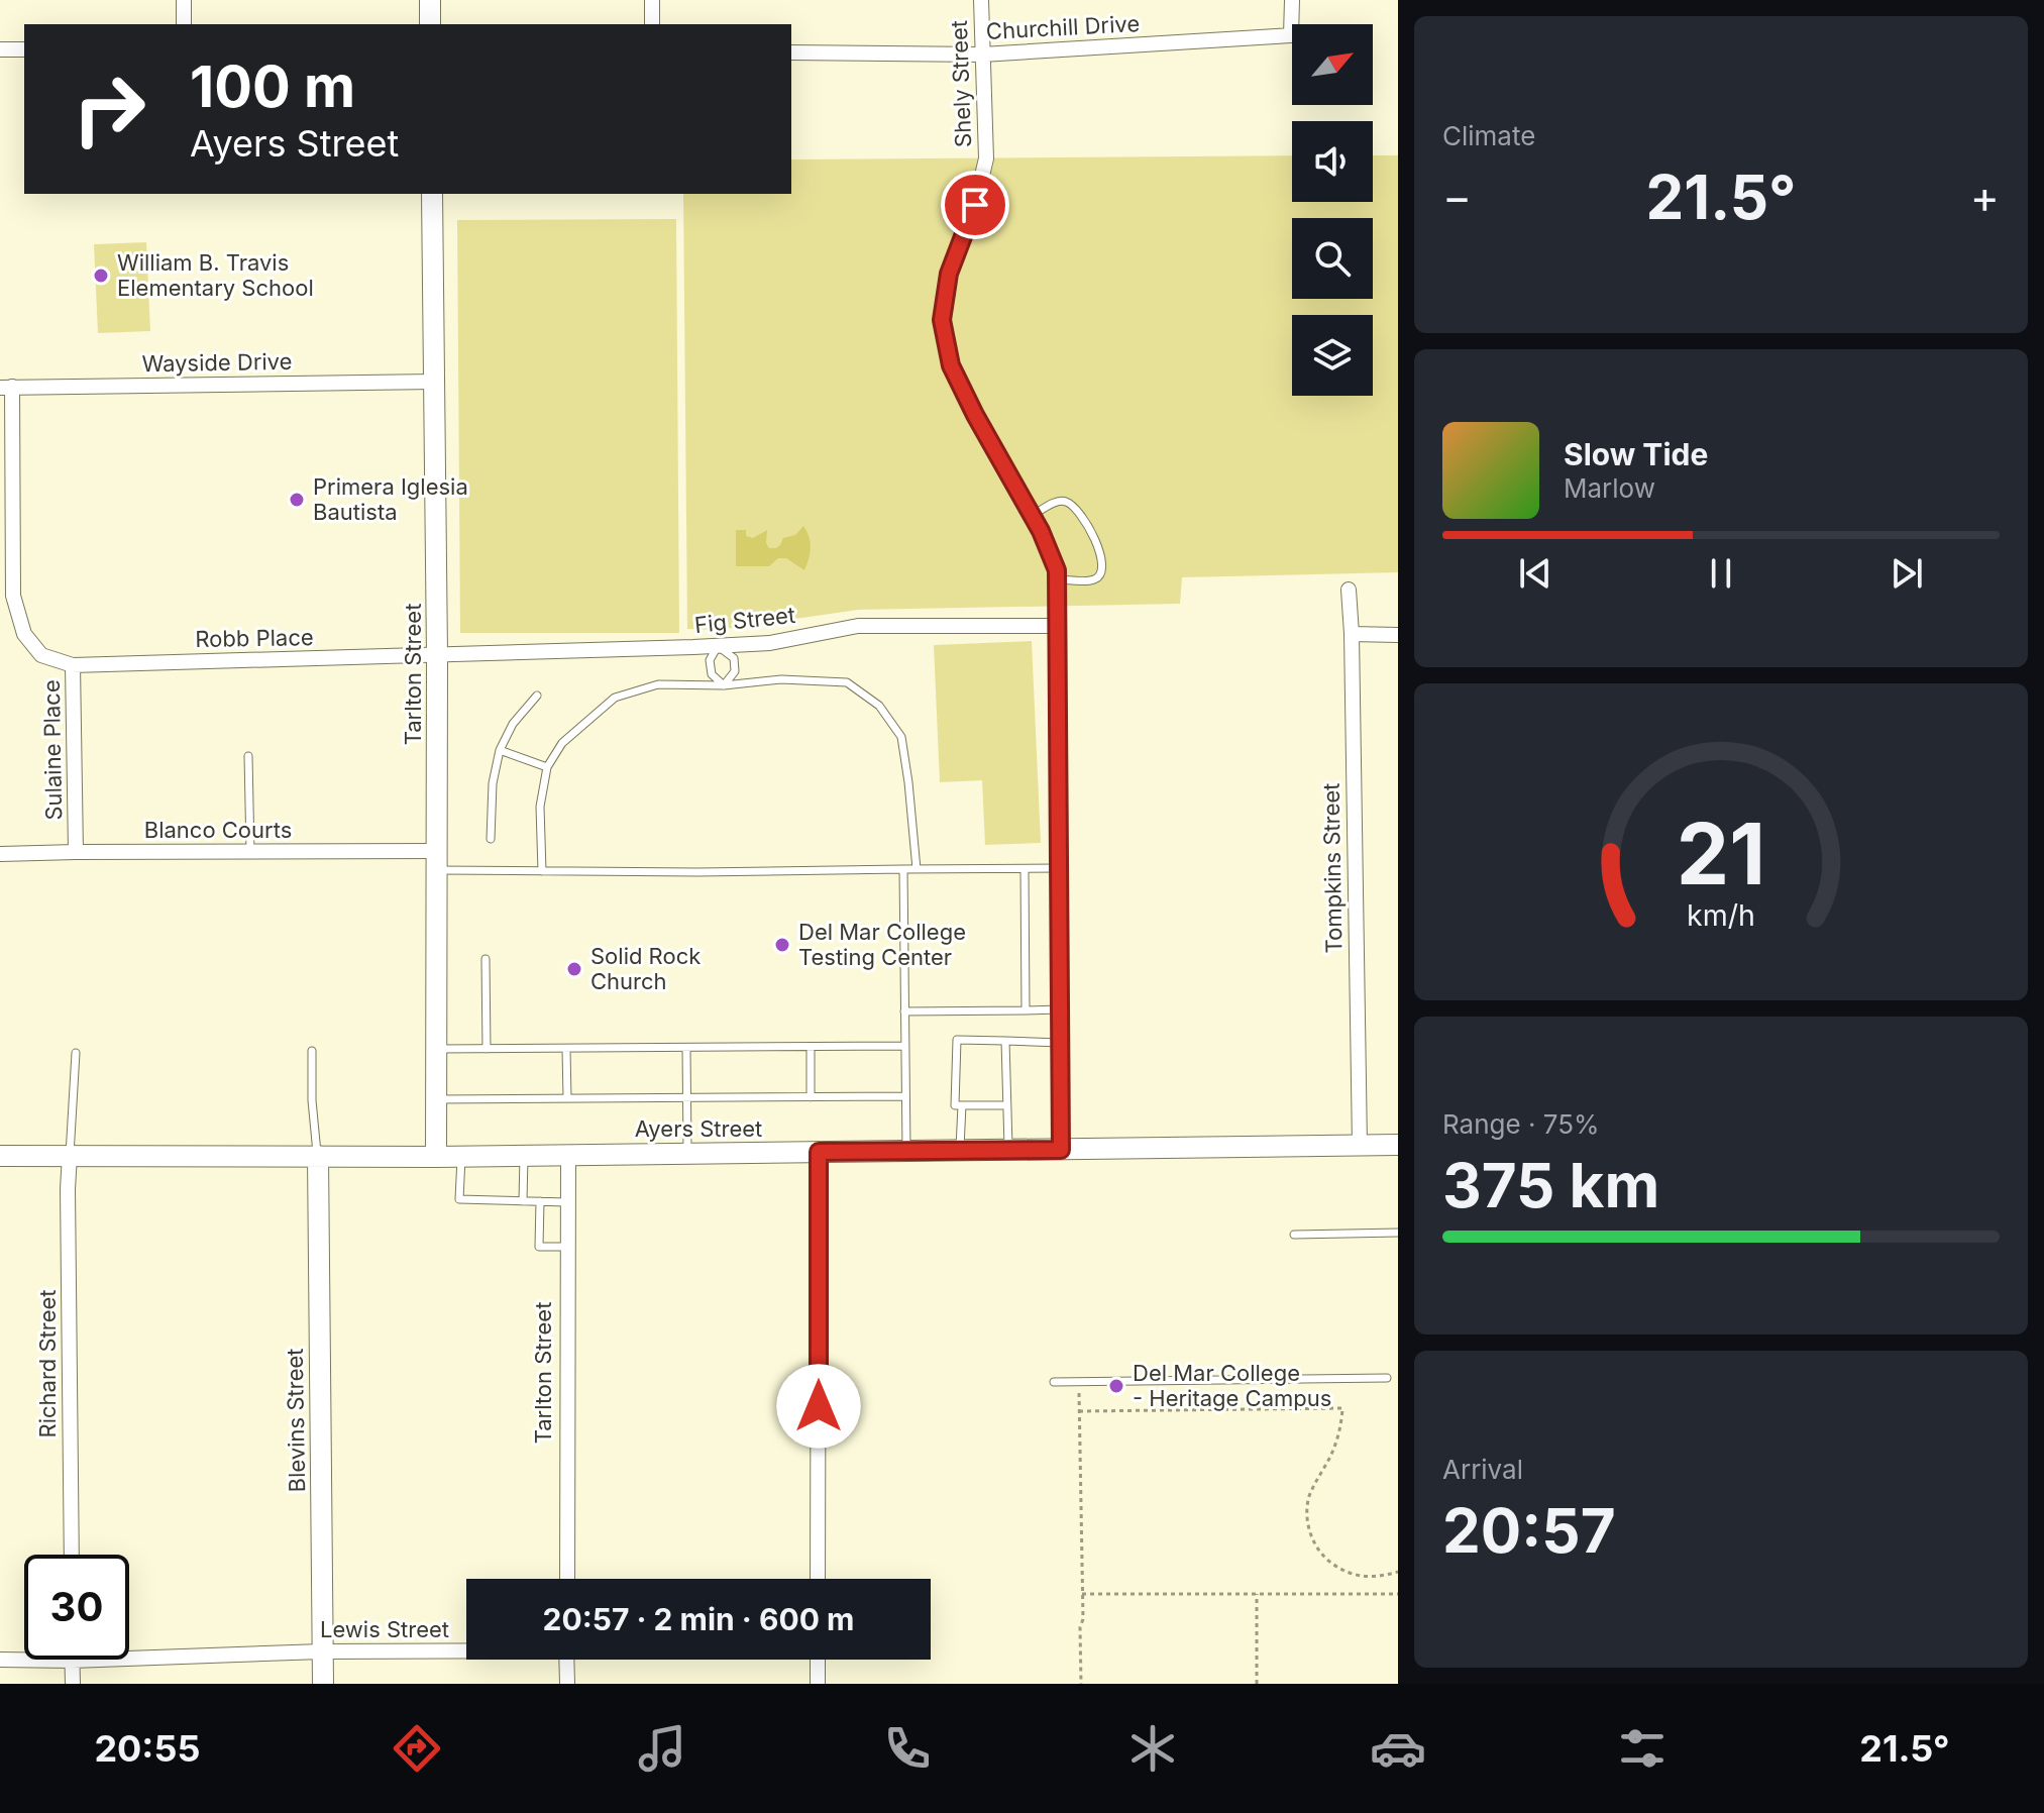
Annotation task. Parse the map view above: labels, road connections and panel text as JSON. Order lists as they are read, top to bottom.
{
  "streets": {
    "street": [
      "Churchill Drive",
      "Shely Street",
      "Wayside Drive",
      "Fig Street",
      "Robb Place",
      "Tarlton Street",
      "Sulaine Place",
      "Blanco Courts",
      "Tompkins Street",
      "Ayers Street",
      "Richard Street",
      "Blevins Street",
      "Lewis Street"
    ]
  },
  "crossings": [
    ["Churchill Drive", "Shely Street"],
    ["Shely Street", "Fig Street"],
    ["Shely Street", "Ayers Street"],
    ["Wayside Drive", "Tarlton Street"],
    ["Wayside Drive", "Sulaine Place"],
    ["Fig Street", "Robb Place"],
    ["Fig Street", "Tarlton Street"],
    ["Robb Place", "Tarlton Street"],
    ["Robb Place", "Sulaine Place"],
    ["Tarlton Street", "Blanco Courts"],
    ["Tarlton Street", "Ayers Street"],
    ["Sulaine Place", "Blanco Courts"],
    ["Tompkins Street", "Ayers Street"],
    ["Ayers Street", "Richard Street"],
    ["Ayers Street", "Blevins Street"],
    ["Blevins Street", "Lewis Street"]
  ],
  "places": [
    "William B. Travis Elementary School",
    "Primera Iglesia Bautista",
    "Del Mar College Testing Center",
    "Solid Rock Church",
    "Del Mar College - Heritage Campus"
  ],
  "north": "top right",
  "page": {
    "tile": [
      "Climate",
      ["Range · 75%", "375 km"],
      ["Arrival", "20:57"]
    ],
    "turn": ["100 m", "Ayers Street"],
    "heat": ["−", "21.5°", "+"],
    "song": ["Slow Tide", "Marlow"],
    "limit": "30",
    "trip": "20:57 · 2 min · 600 m",
    "tabs": ["20:55", "21.5°"],
    "gauge": ["21", "km/h"]
  }
}
